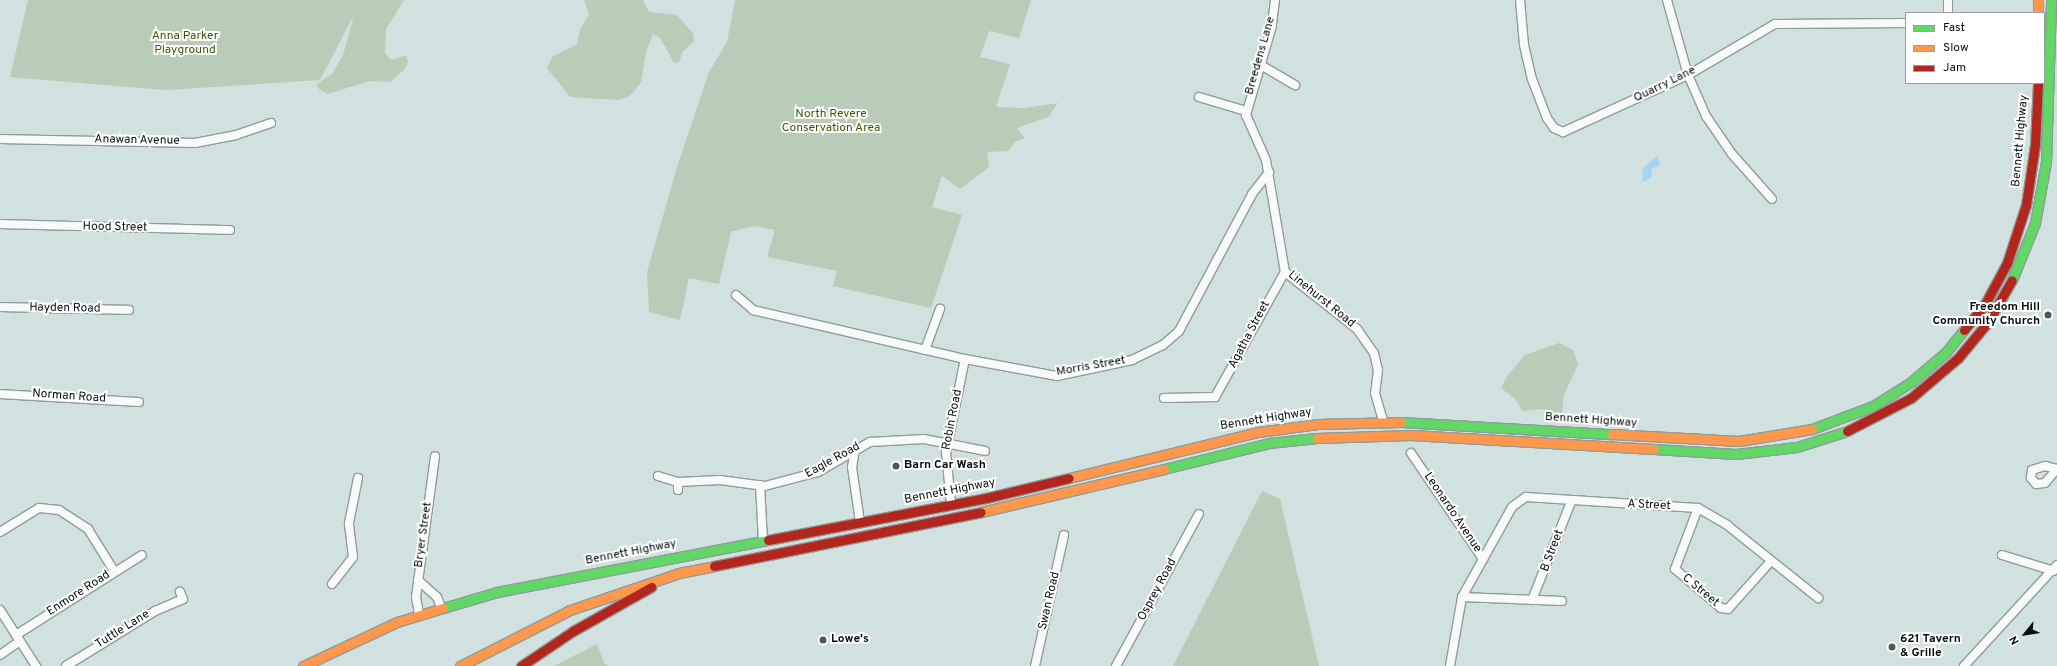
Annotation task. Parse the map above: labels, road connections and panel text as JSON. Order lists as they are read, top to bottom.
{
  "streets": {
    "highway": ["Bennett Highway"],
    "street": [
      "Breedens Lane",
      "Quarry Lane",
      "Anawan Avenue",
      "Hood Street",
      "Linehurst Road",
      "Hayden Road",
      "Agatha Street",
      "Morris Street",
      "Norman Road",
      "Robin Road",
      "Eagle Road",
      "A Street",
      "Leonardo Avenue",
      "Bryer Street",
      "B Street",
      "Osprey Road",
      "C Street",
      "Enmore Road",
      "Swan Road",
      "Tuttle Lane"
    ]
  },
  "crossings": [
    ["Bennett Highway", "Linehurst Road"],
    ["Bennett Highway", "Robin Road"],
    ["Bennett Highway", "Bryer Street"],
    ["Linehurst Road", "Agatha Street"],
    ["Linehurst Road", "Morris Street"],
    ["Morris Street", "Robin Road"],
    ["Robin Road", "Eagle Road"],
    ["A Street", "Leonardo Avenue"],
    ["A Street", "B Street"],
    ["A Street", "C Street"]
  ],
  "parks": ["Anna Parker Playground", "North Revere Conservation Area"],
  "places": [
    "Freedom Hill Community Church",
    "Barn Car Wash",
    "Lowe's",
    "621 Tavern & Grille"
  ],
  "legend": ["Fast", "Slow", "Jam"],
  "north": "bottom left"
}
